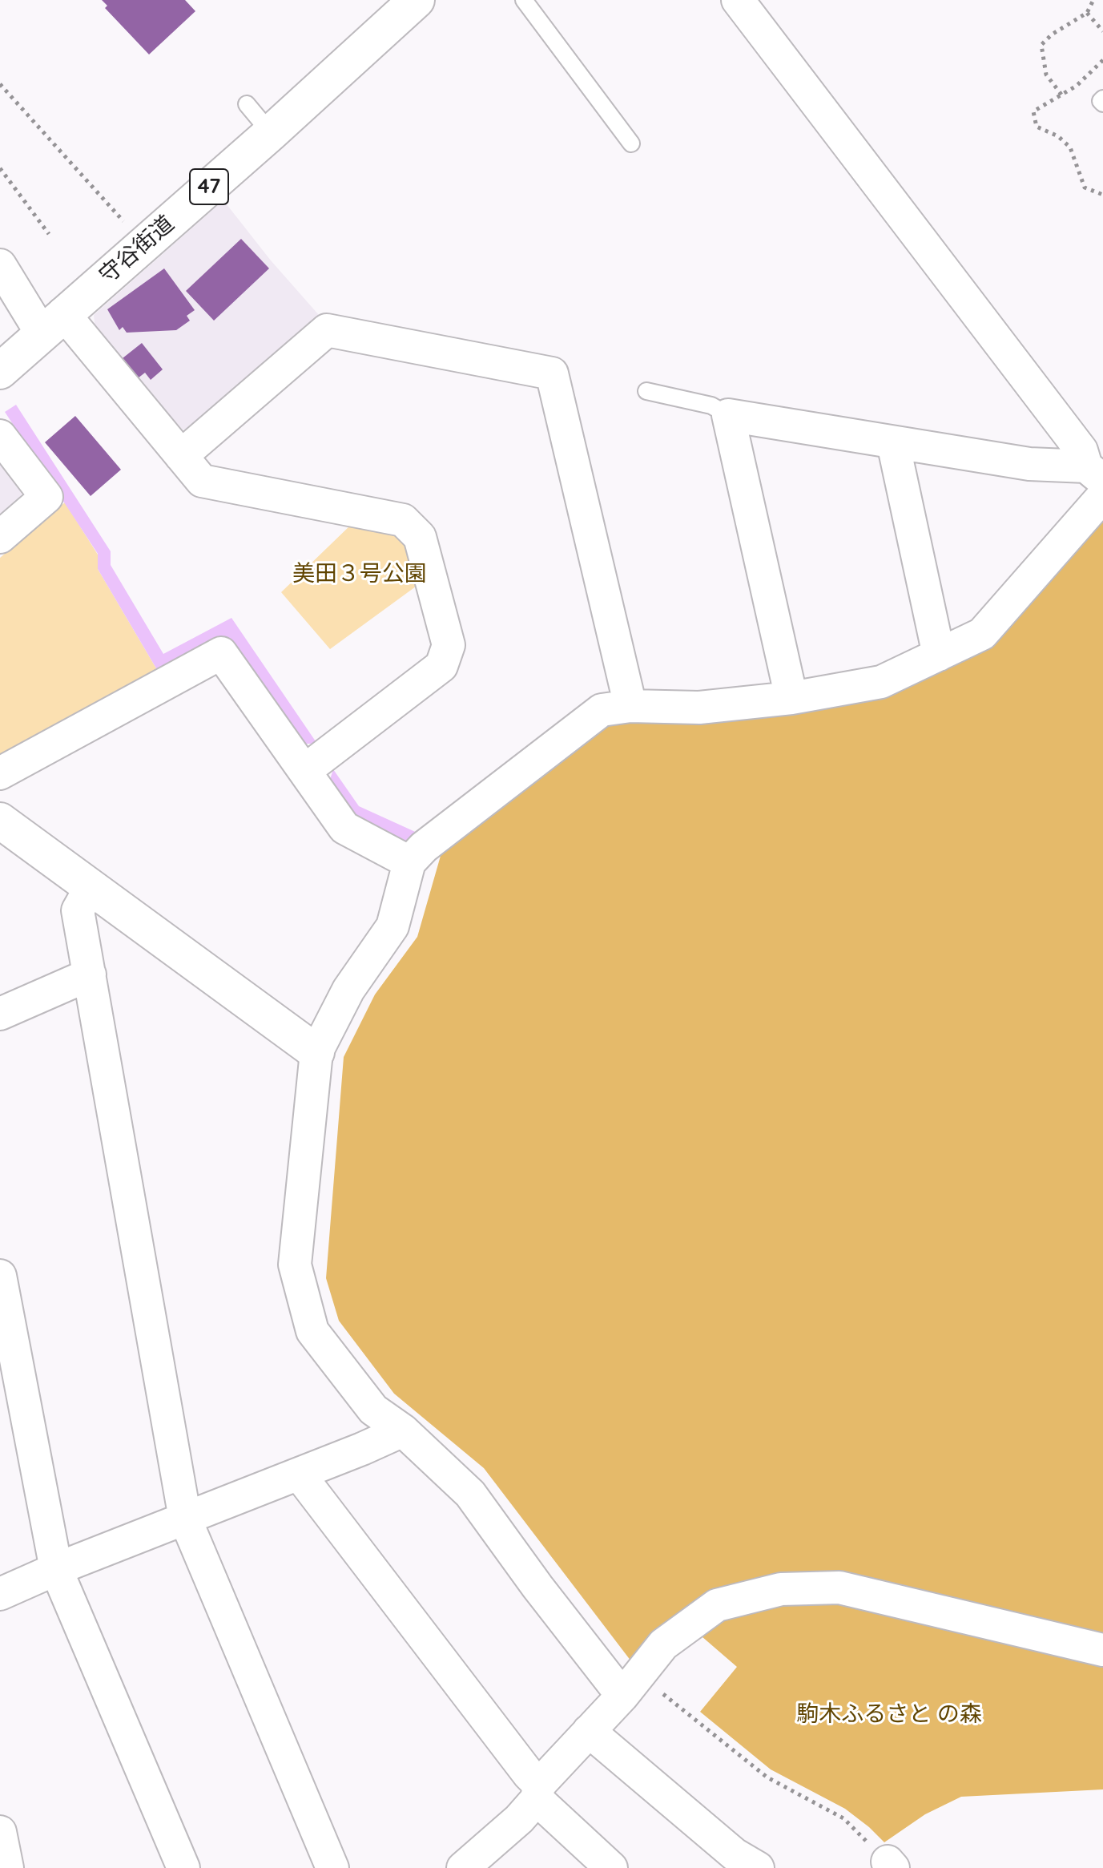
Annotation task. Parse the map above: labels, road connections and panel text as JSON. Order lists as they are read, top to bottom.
{
  "streets": {
    "main road": ["47", "守谷街道"]
  },
  "parks": ["美田３号公園", "駒木ふるさと の森"]
}
